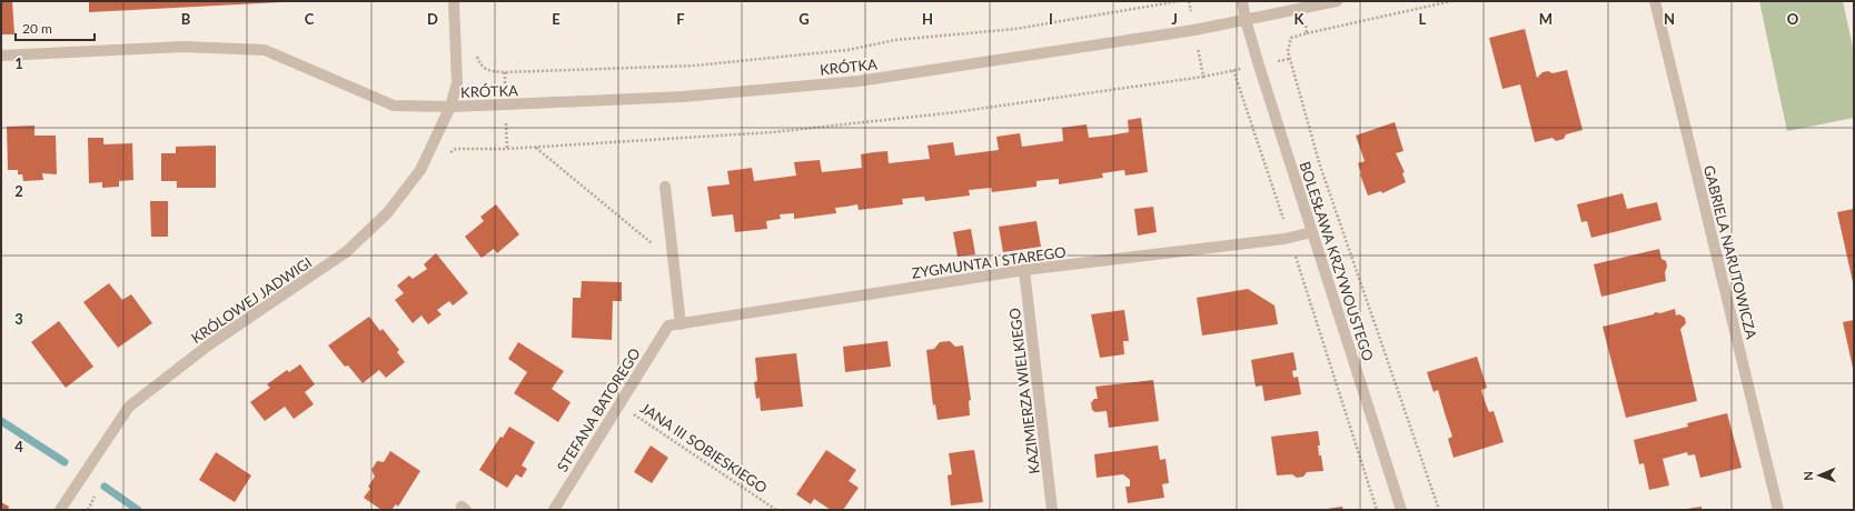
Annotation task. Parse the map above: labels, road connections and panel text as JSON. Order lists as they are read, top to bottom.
{
  "streets": {
    "street": [
      "KRÓTKA",
      "GABRIELA NARUTOWICZA",
      "BOLESŁAWA KRZYWOUSTEGO",
      "ZYGMUNTA I STAREGO",
      "KRÓLOWEJ JADWIGI",
      "KAZIMIERZA WIELKIEGO",
      "STEFANA BATOREGO"
    ],
    "path": ["JANA III SOBIESKIEGO"]
  },
  "crossings": [
    ["KRÓTKA", "BOLESŁAWA KRZYWOUSTEGO"],
    ["KRÓTKA", "KRÓLOWEJ JADWIGI"],
    ["BOLESŁAWA KRZYWOUSTEGO", "ZYGMUNTA I STAREGO"],
    ["ZYGMUNTA I STAREGO", "KAZIMIERZA WIELKIEGO"],
    ["ZYGMUNTA I STAREGO", "STEFANA BATOREGO"],
    ["STEFANA BATOREGO", "JANA III SOBIESKIEGO"]
  ],
  "scale_bar": "20 m",
  "north": "left",
  "grid": {
    "columns": [
      "B",
      "C",
      "D",
      "E",
      "F",
      "G",
      "H",
      "I",
      "J",
      "K",
      "L",
      "M",
      "N",
      "O"
    ],
    "rows": [
      "1",
      "2",
      "3",
      "4"
    ]
  }
}
